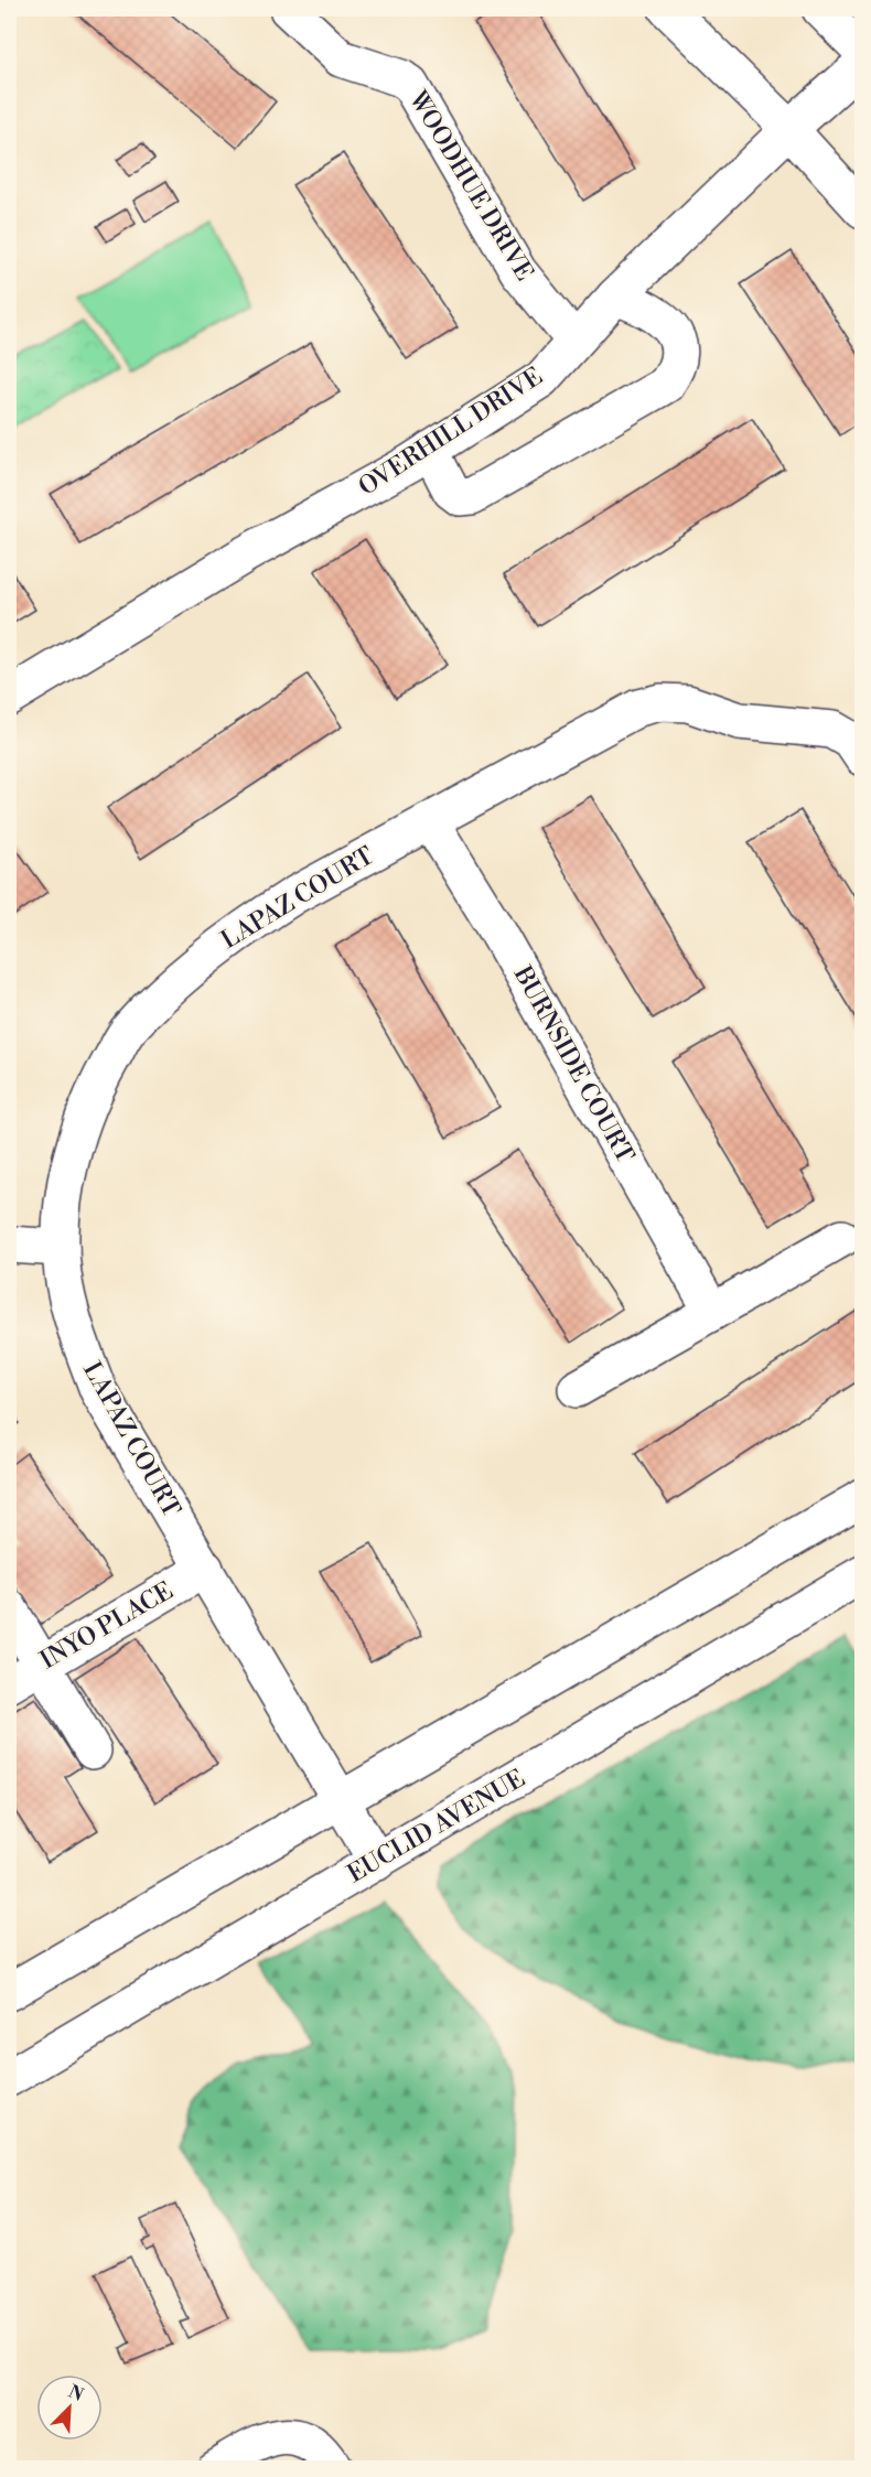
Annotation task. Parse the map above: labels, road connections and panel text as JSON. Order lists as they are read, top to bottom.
{
  "streets": {
    "street": [
      "WOODHUE DRIVE",
      "OVERHILL DRIVE",
      "LAPAZ COURT",
      "BURNSIDE COURT",
      "INYO PLACE",
      "EUCLID AVENUE"
    ]
  },
  "crossings": [
    ["WOODHUE DRIVE", "OVERHILL DRIVE"],
    ["LAPAZ COURT", "BURNSIDE COURT"],
    ["LAPAZ COURT", "INYO PLACE"],
    ["LAPAZ COURT", "EUCLID AVENUE"]
  ],
  "north": "top right"
}
